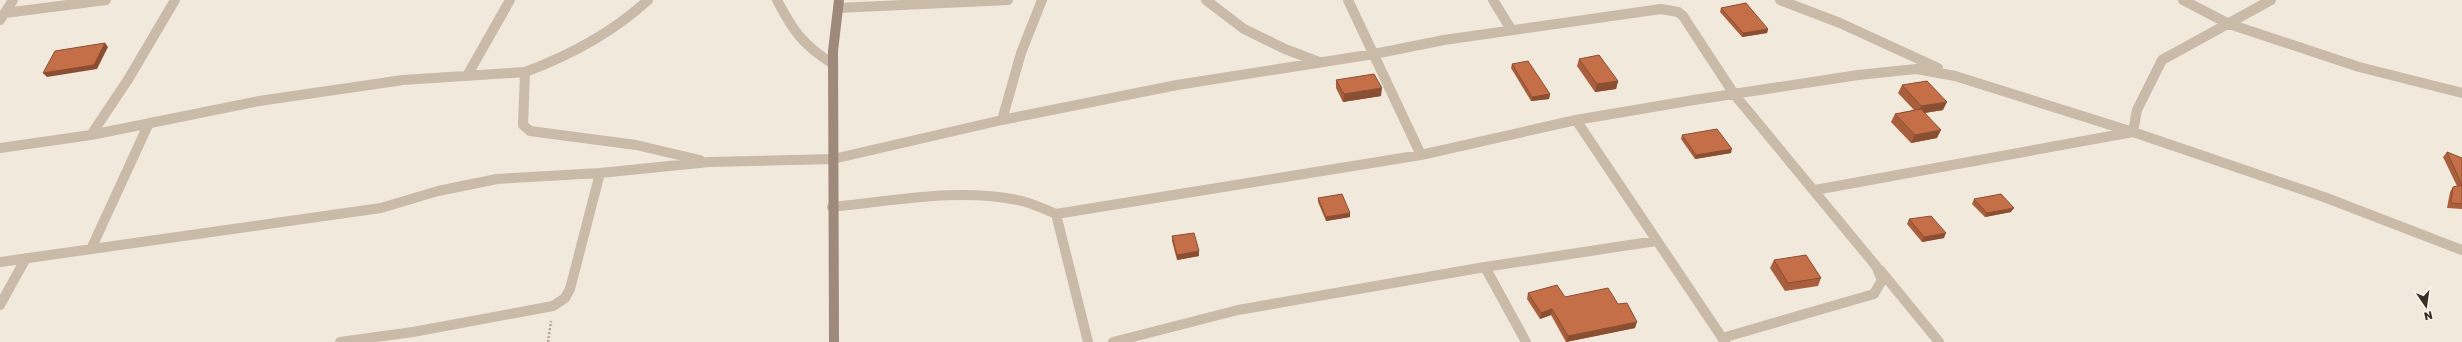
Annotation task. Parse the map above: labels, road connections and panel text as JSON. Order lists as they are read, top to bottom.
{
  "north": "bottom"
}
